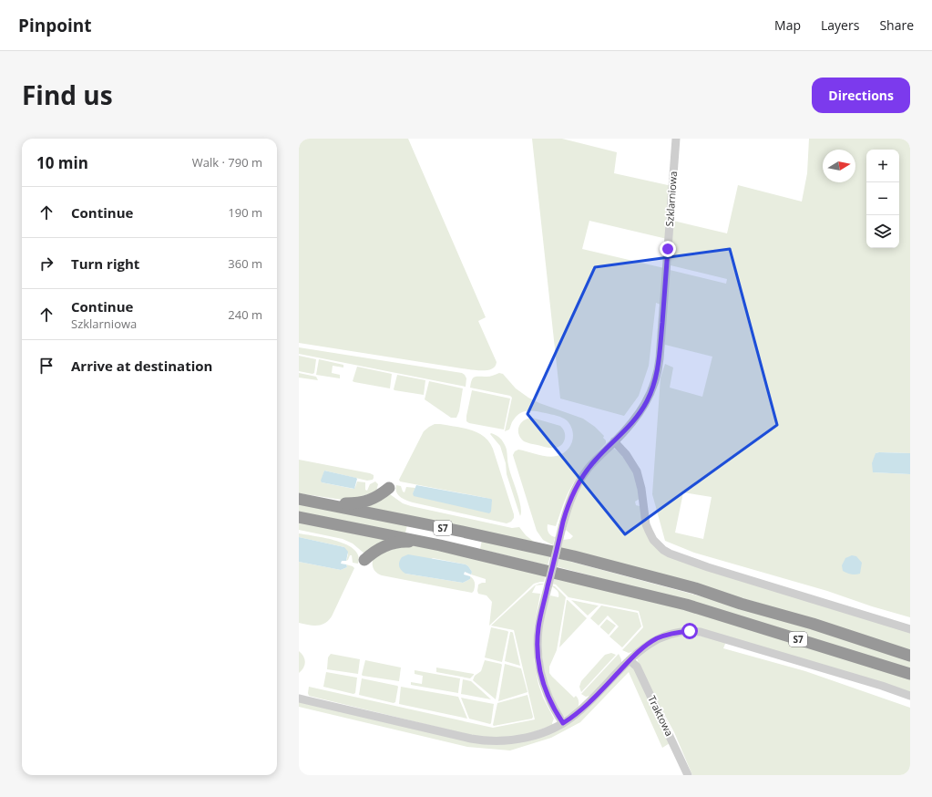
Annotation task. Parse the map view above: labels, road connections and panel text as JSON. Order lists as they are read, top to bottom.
{
  "streets": {
    "highway": ["S7"],
    "street": ["Szklarniowa", "Traktowa"]
  },
  "north": "right",
  "page": {
    "header": "Pinpoint",
    "nav": ["Map", "Layers", "Share"],
    "title": "Find us",
    "buttons": "Directions",
    "heading": ["10 min", "Walk · 790 m"],
    "map_buttons": ["+", "−"],
    "list": [
      ["Continue", "190 m"],
      ["Turn right", "360 m"],
      ["Continue", "Szklarniowa", "240 m"],
      "Arrive at destination"
    ]
  }
}
